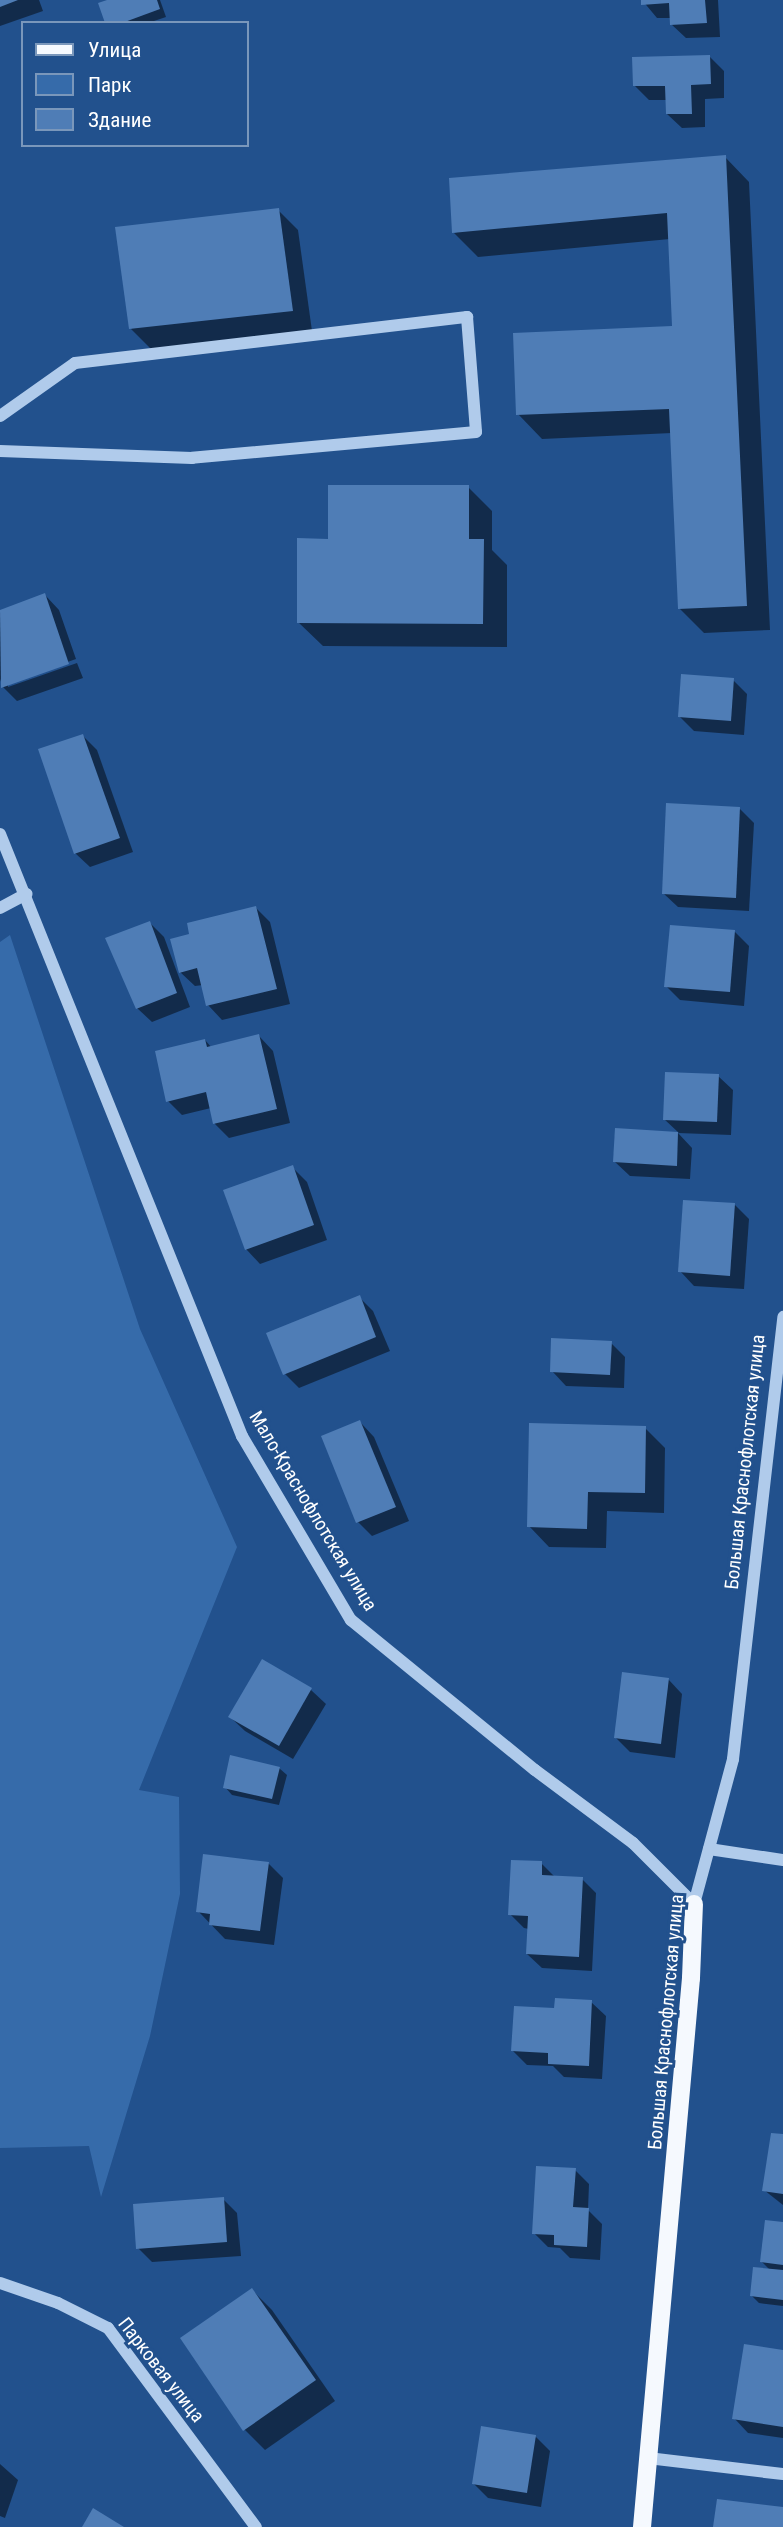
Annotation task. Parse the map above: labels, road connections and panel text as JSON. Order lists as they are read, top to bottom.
{
  "streets": {
    "main road": ["Большая Краснофлотская улица"],
    "street": ["Мало-Краснофлотская улица", "Парковая улица"]
  },
  "crossings": [
    ["Большая Краснофлотская улица", "Мало-Краснофлотская улица"]
  ],
  "legend": ["Улица", "Парк", "Здание"]
}
